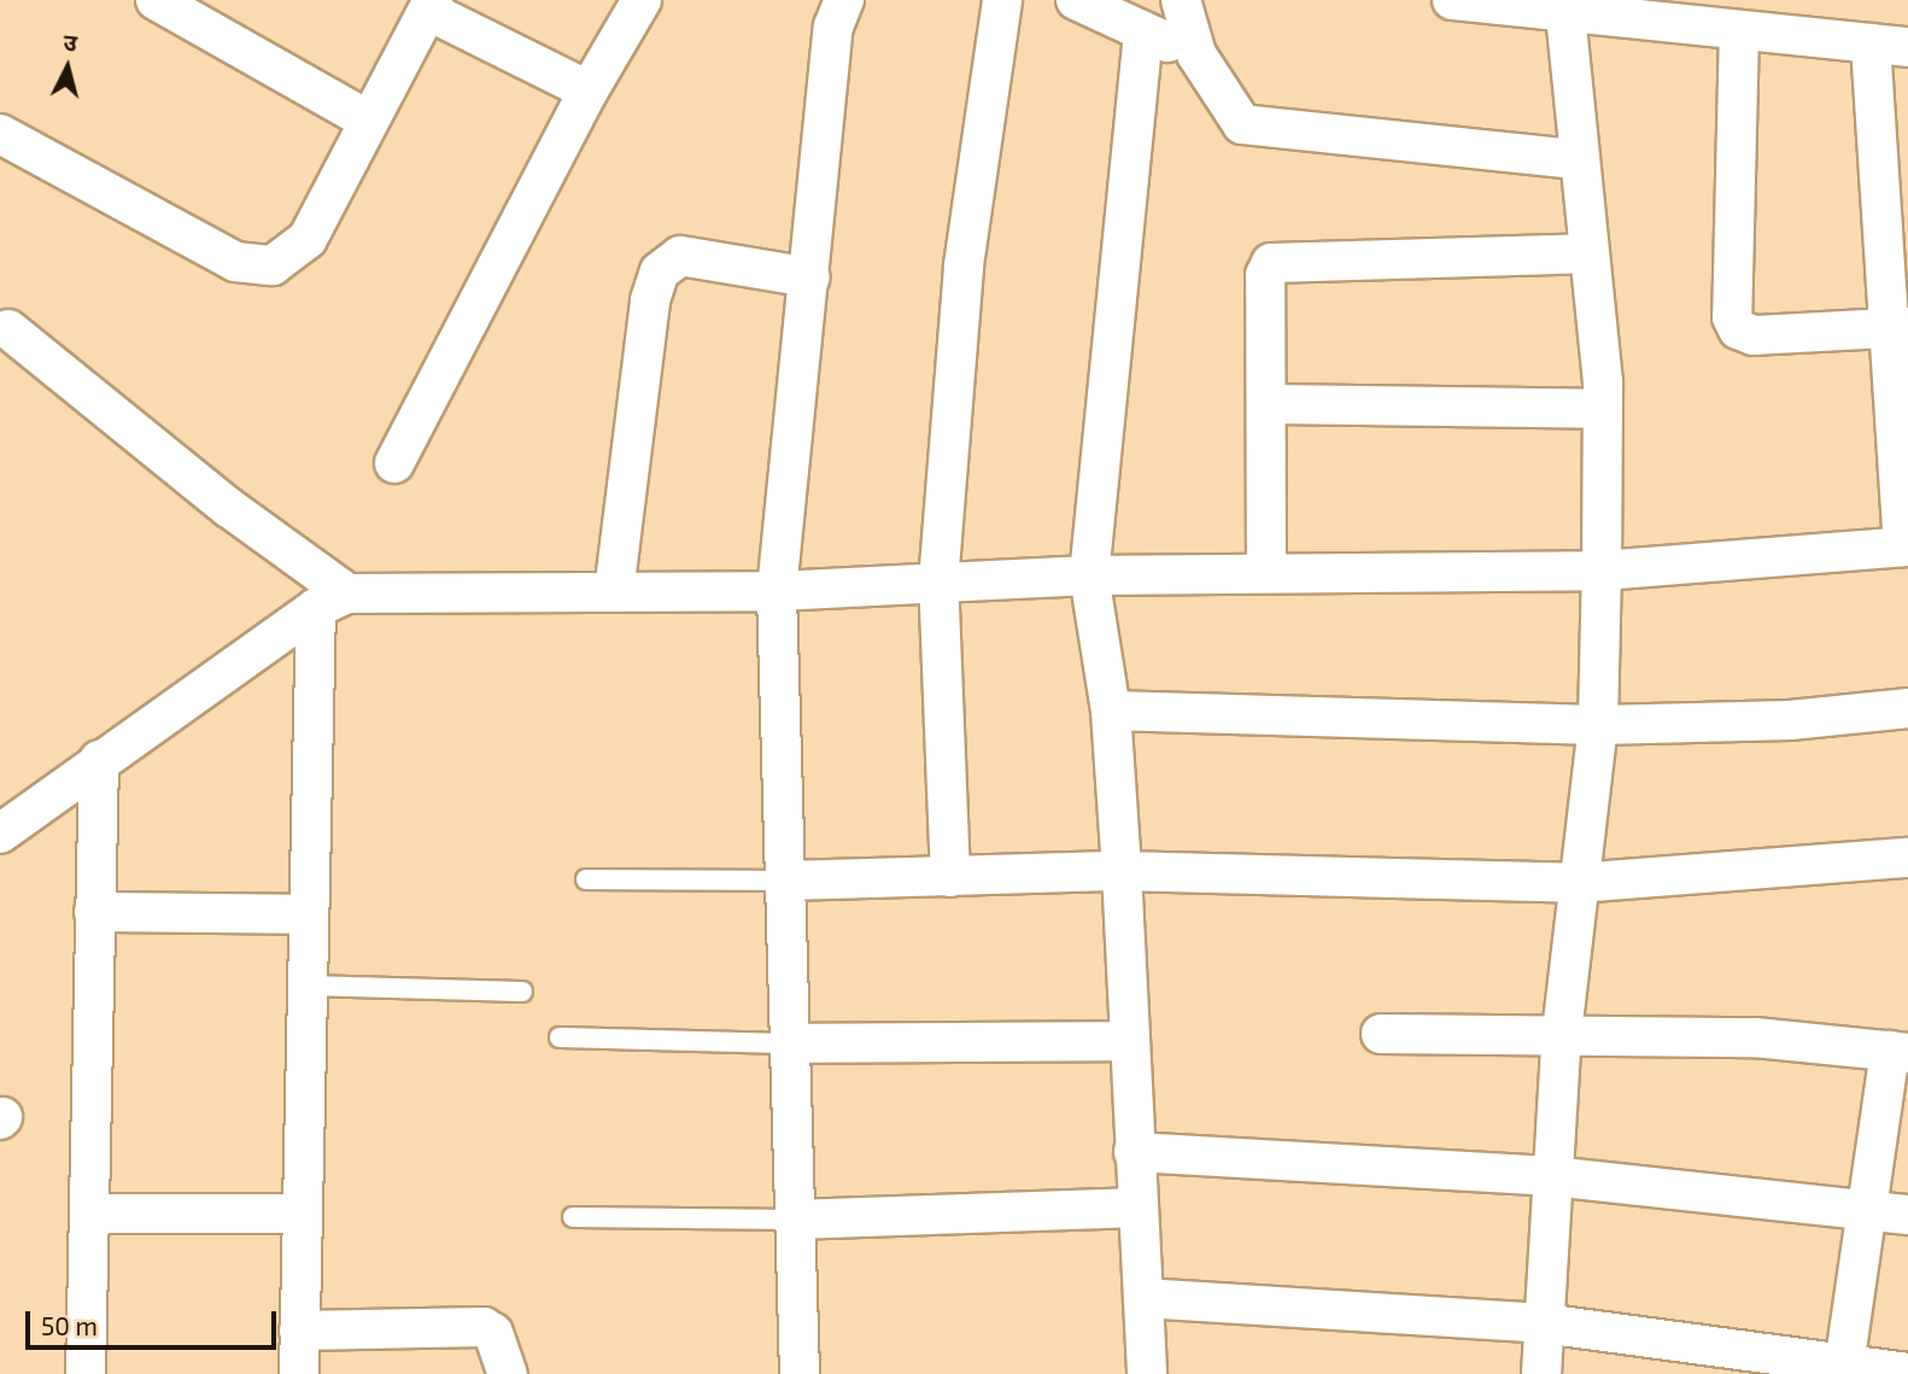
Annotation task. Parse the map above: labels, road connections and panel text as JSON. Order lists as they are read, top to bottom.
{
  "scale_bar": "50 m",
  "north": "top"
}
